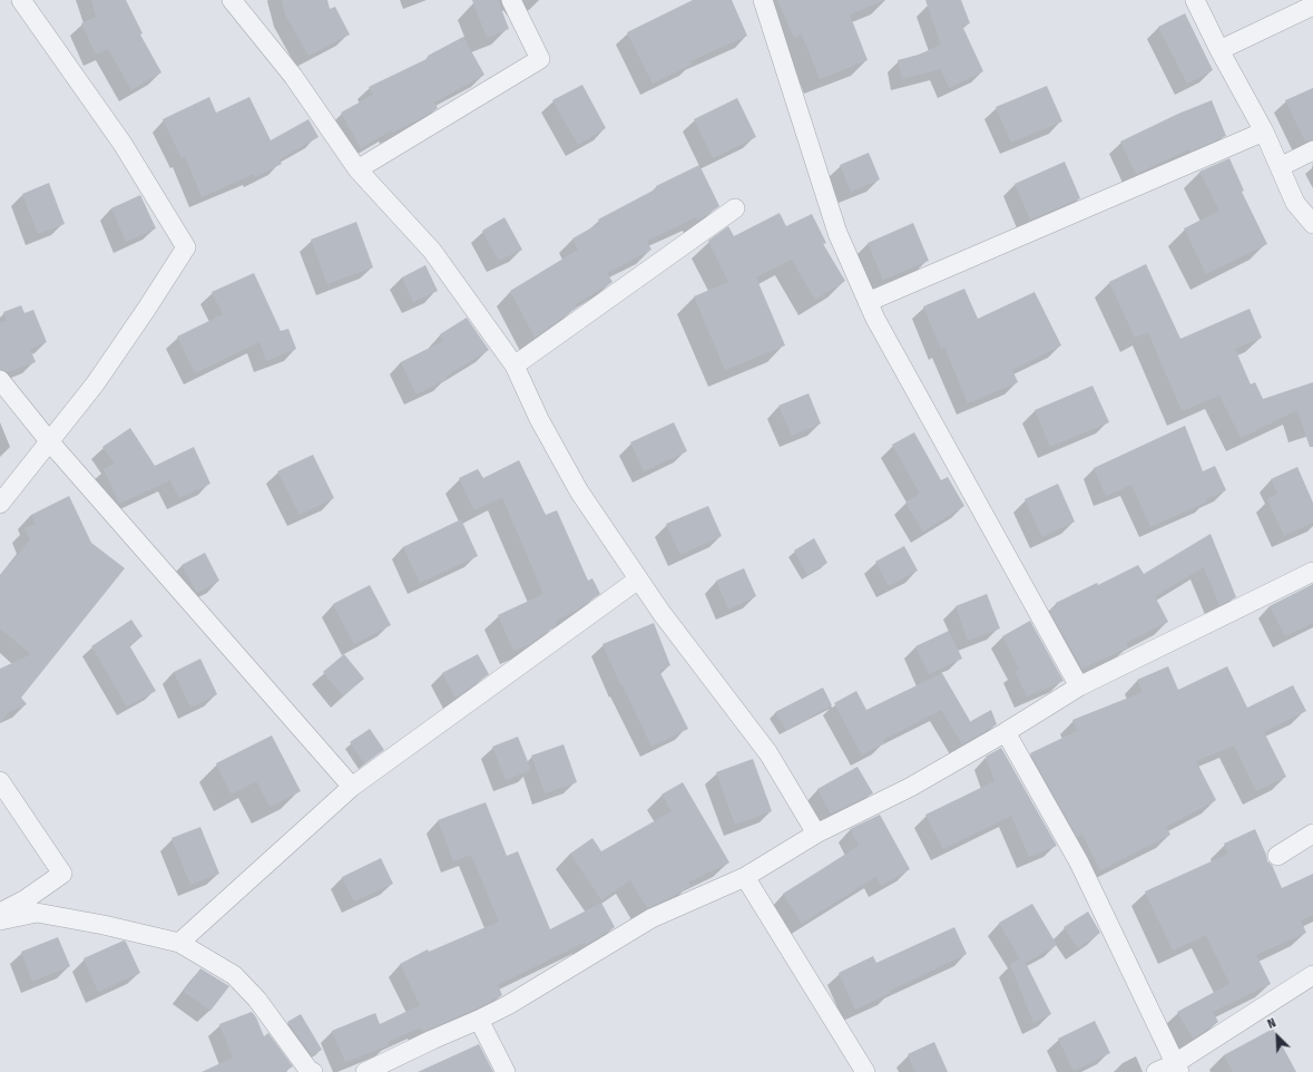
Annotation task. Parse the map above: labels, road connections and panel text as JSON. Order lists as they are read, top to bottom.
{
  "north": "top left"
}
